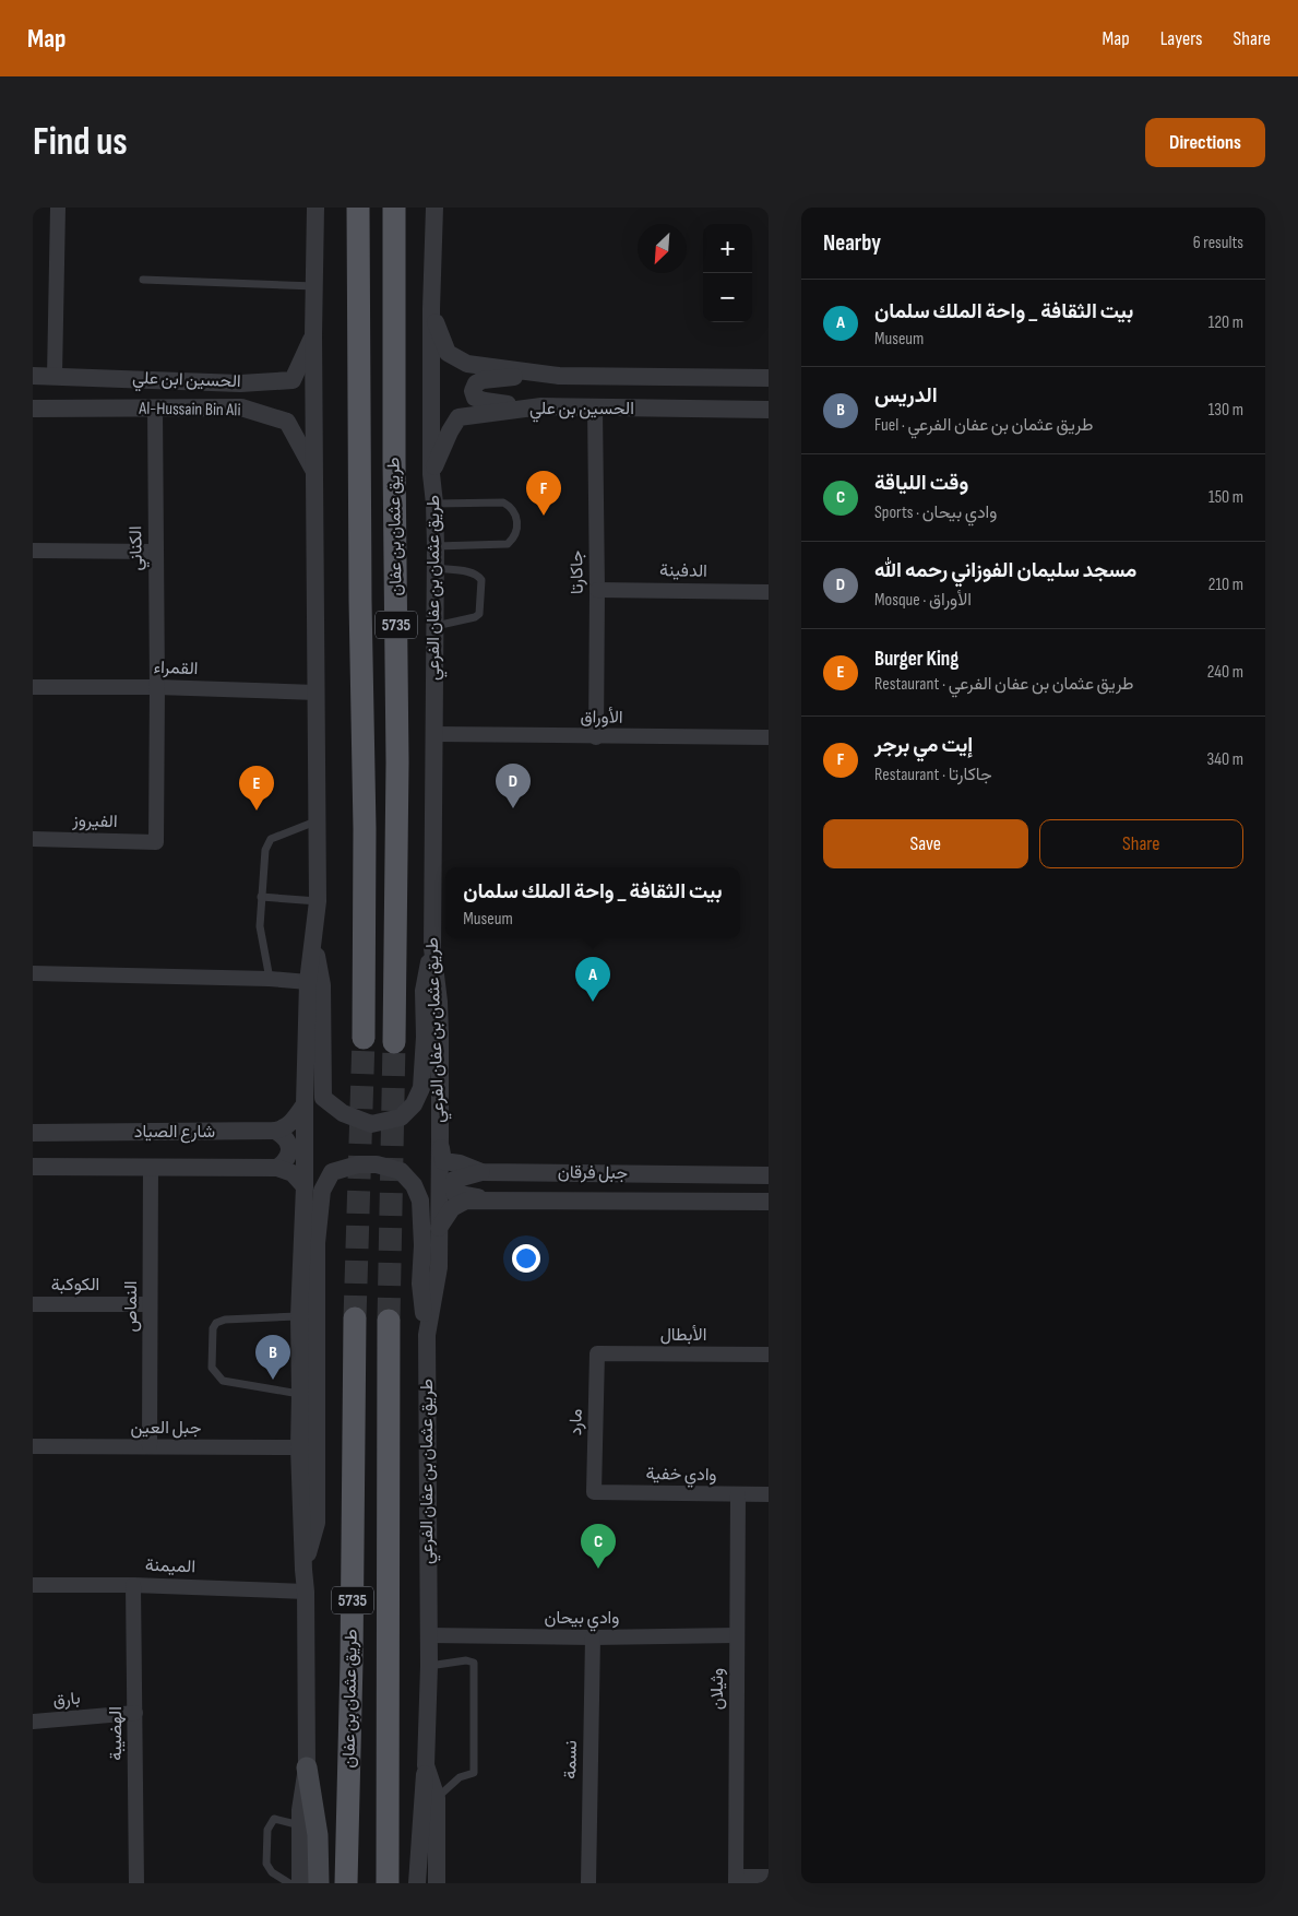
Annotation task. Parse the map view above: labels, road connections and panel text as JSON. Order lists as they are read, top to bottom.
{
  "streets": {
    "main road": ["طريق عثمان بن عفان", "5735"],
    "street": [
      "الحسين ابن علي",
      "الحسين بن علي",
      "Al-Hussain Bin Ali",
      "الكناني",
      "الدفينة",
      "جاكارتا",
      "طريق عثمان بن عفان الفرعي",
      "القمراء",
      "الأوراق",
      "الفيروز",
      "شارع الصياد",
      "جبل فرقان",
      "الكوكبة",
      "النماص",
      "الأبطال",
      "مارد",
      "جبل العين",
      "وادي خفية",
      "الميمنة",
      "وادي بيحان",
      "وثيلان",
      "بارق",
      "الهضيبة",
      "نسمة"
    ]
  },
  "crossings": [
    ["الحسين بن علي", "جاكارتا"],
    ["الحسين بن علي", "طريق عثمان بن عفان الفرعي"],
    ["Al-Hussain Bin Ali", "الكناني"],
    ["الكناني", "القمراء"],
    ["الكناني", "الفيروز"],
    ["الدفينة", "جاكارتا"],
    ["جاكارتا", "الأوراق"],
    ["طريق عثمان بن عفان الفرعي", "الأوراق"],
    ["طريق عثمان بن عفان الفرعي", "جبل فرقان"],
    ["طريق عثمان بن عفان الفرعي", "وادي بيحان"],
    ["شارع الصياد", "النماص"],
    ["الكوكبة", "النماص"],
    ["النماص", "جبل العين"],
    ["الأبطال", "مارد"],
    ["مارد", "وادي خفية"],
    ["وادي خفية", "وثيلان"],
    ["الميمنة", "الهضيبة"],
    ["وادي بيحان", "وثيلان"],
    ["وادي بيحان", "نسمة"],
    ["بارق", "الهضيبة"]
  ],
  "north": "bottom left",
  "page": {
    "header": "Map",
    "nav": ["Map", "Layers", "Share"],
    "buttons": [
      "Directions",
      ["Save", "Share"]
    ],
    "title": "Find us",
    "heading": ["Nearby", "6 results"],
    "map_buttons": ["+", "−"],
    "list": [
      {
        "mark": "A",
        "name": "بيت الثقافة _ واحة الملك سلمان",
        "note": "Museum",
        "value": "120 m"
      },
      {
        "mark": "B",
        "name": "الدريس",
        "note": "Fuel · طريق عثمان بن عفان الفرعي",
        "value": "130 m"
      },
      {
        "mark": "C",
        "name": "وقت اللياقة",
        "note": "Sports · وادي بيحان",
        "value": "150 m"
      },
      {
        "mark": "D",
        "name": "مسجد سليمان الفوزاني رحمه الله",
        "note": "Mosque · الأوراق",
        "value": "210 m"
      },
      {
        "mark": "E",
        "name": "Burger King",
        "note": "Restaurant · طريق عثمان بن عفان الفرعي",
        "value": "240 m"
      },
      {
        "mark": "F",
        "name": "إيت مي برجر",
        "note": "Restaurant · جاكارتا",
        "value": "340 m"
      }
    ],
    "pins": [
      "F",
      "D",
      "E",
      "A",
      "B",
      "C"
    ],
    "popup": ["بيت الثقافة _ واحة الملك سلمان", "Museum"]
  }
}
